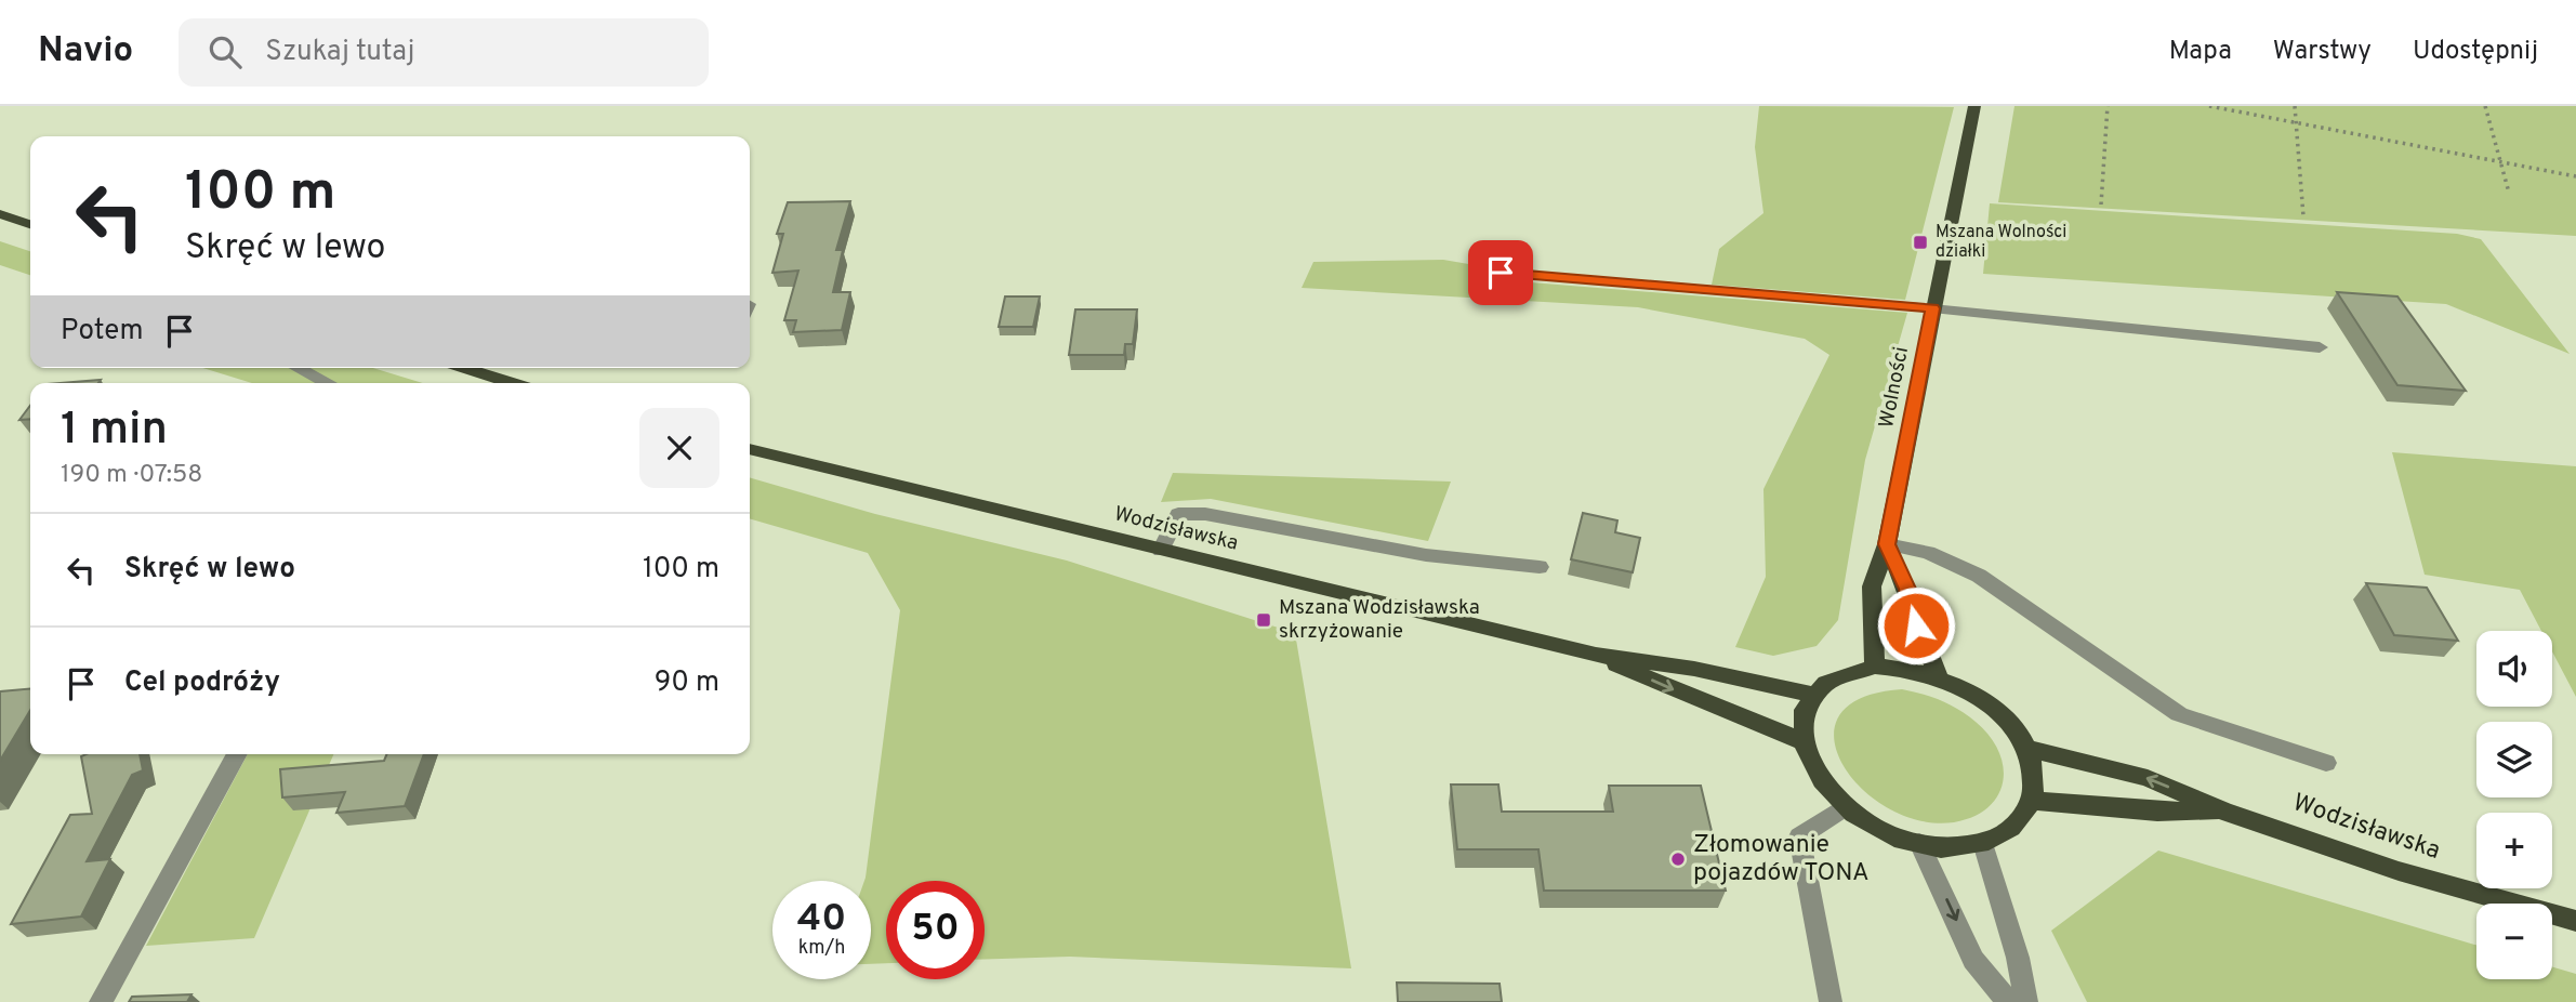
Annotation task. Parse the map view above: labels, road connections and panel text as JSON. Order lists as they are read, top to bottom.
{
  "streets": {
    "main road": ["Wolności", "Wodzisławska"]
  },
  "crossings": [
    ["Wolności", "Wodzisławska"]
  ],
  "places": {
    "transit": ["Mszana Wolności działki", "Mszana Wodzisławska skrzyżowanie"],
    "other": ["Złomowanie pojazdów TONA"]
  },
  "page": {
    "header": "Navio",
    "search": "Szukaj tutaj",
    "nav": ["Mapa", "Warstwy", "Udostępnij"],
    "turn": ["100 m", "Skręć w lewo"],
    "then": "Potem",
    "heading": ["1 min", "190 m · 07:58"],
    "list": [
      {
        "name": "Skręć w lewo",
        "value": "100 m"
      },
      {
        "name": "Cel podróży",
        "value": "90 m"
      }
    ],
    "map_buttons": ["+", "−"],
    "speed": "40 km/h",
    "limit": "50"
  }
}
